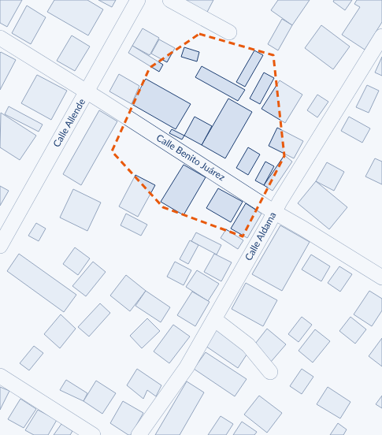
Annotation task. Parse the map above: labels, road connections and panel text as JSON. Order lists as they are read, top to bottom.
{
  "streets": {
    "street": ["Calle Allende", "Calle Benito Juárez", "Calle Aldama"]
  },
  "crossings": [
    ["Calle Allende", "Calle Benito Juárez"],
    ["Calle Benito Juárez", "Calle Aldama"]
  ]
}
